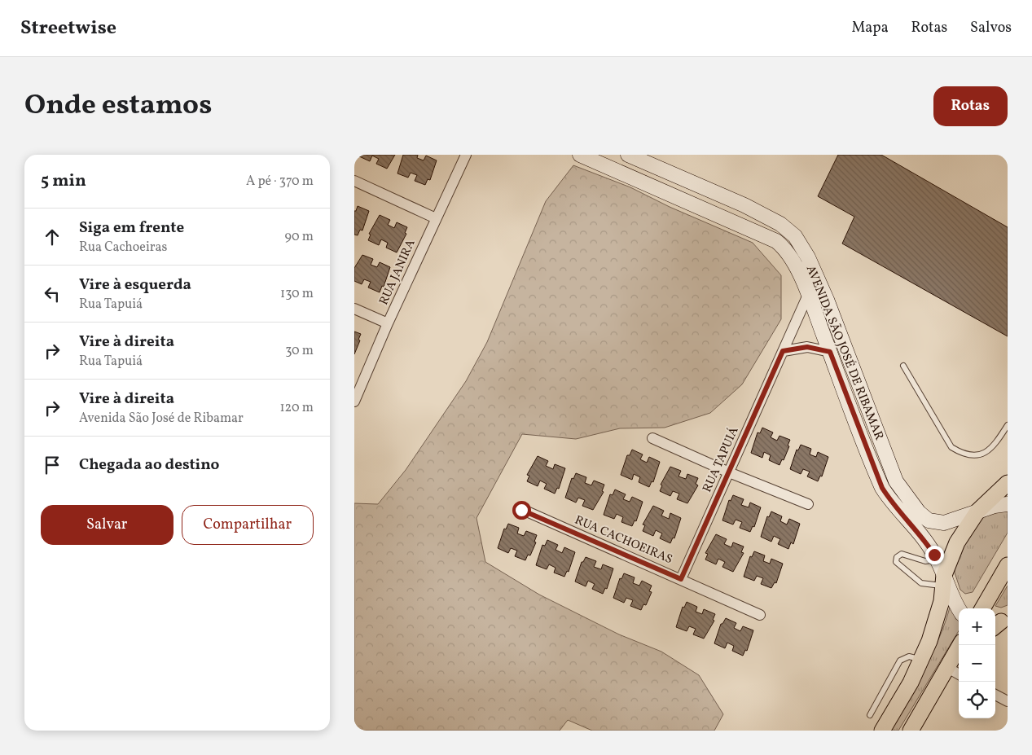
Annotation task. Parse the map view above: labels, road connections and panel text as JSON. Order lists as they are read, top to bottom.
{
  "streets": {
    "street": [
      "RUA JANIRA",
      "AVENIDA SÃO JOSÉ DE RIBAMAR",
      "RUA TAPUIÁ",
      "RUA CACHOEIRAS"
    ]
  },
  "crossings": [
    ["AVENIDA SÃO JOSÉ DE RIBAMAR", "RUA TAPUIÁ"],
    ["RUA TAPUIÁ", "RUA CACHOEIRAS"]
  ],
  "page": {
    "header": "Streetwise",
    "nav": ["Mapa", "Rotas", "Salvos"],
    "title": "Onde estamos",
    "buttons": [
      "Rotas",
      ["Salvar", "Compartilhar"]
    ],
    "heading": ["5 min", "A pé · 370 m"],
    "list": [
      ["Siga em frente", "Rua Cachoeiras", "90 m"],
      ["Vire à esquerda", "Rua Tapuiá", "130 m"],
      ["Vire à direita", "Rua Tapuiá", "30 m"],
      ["Vire à direita", "Avenida São José de Ribamar", "120 m"],
      "Chegada ao destino"
    ],
    "map_buttons": ["+", "−"]
  }
}
